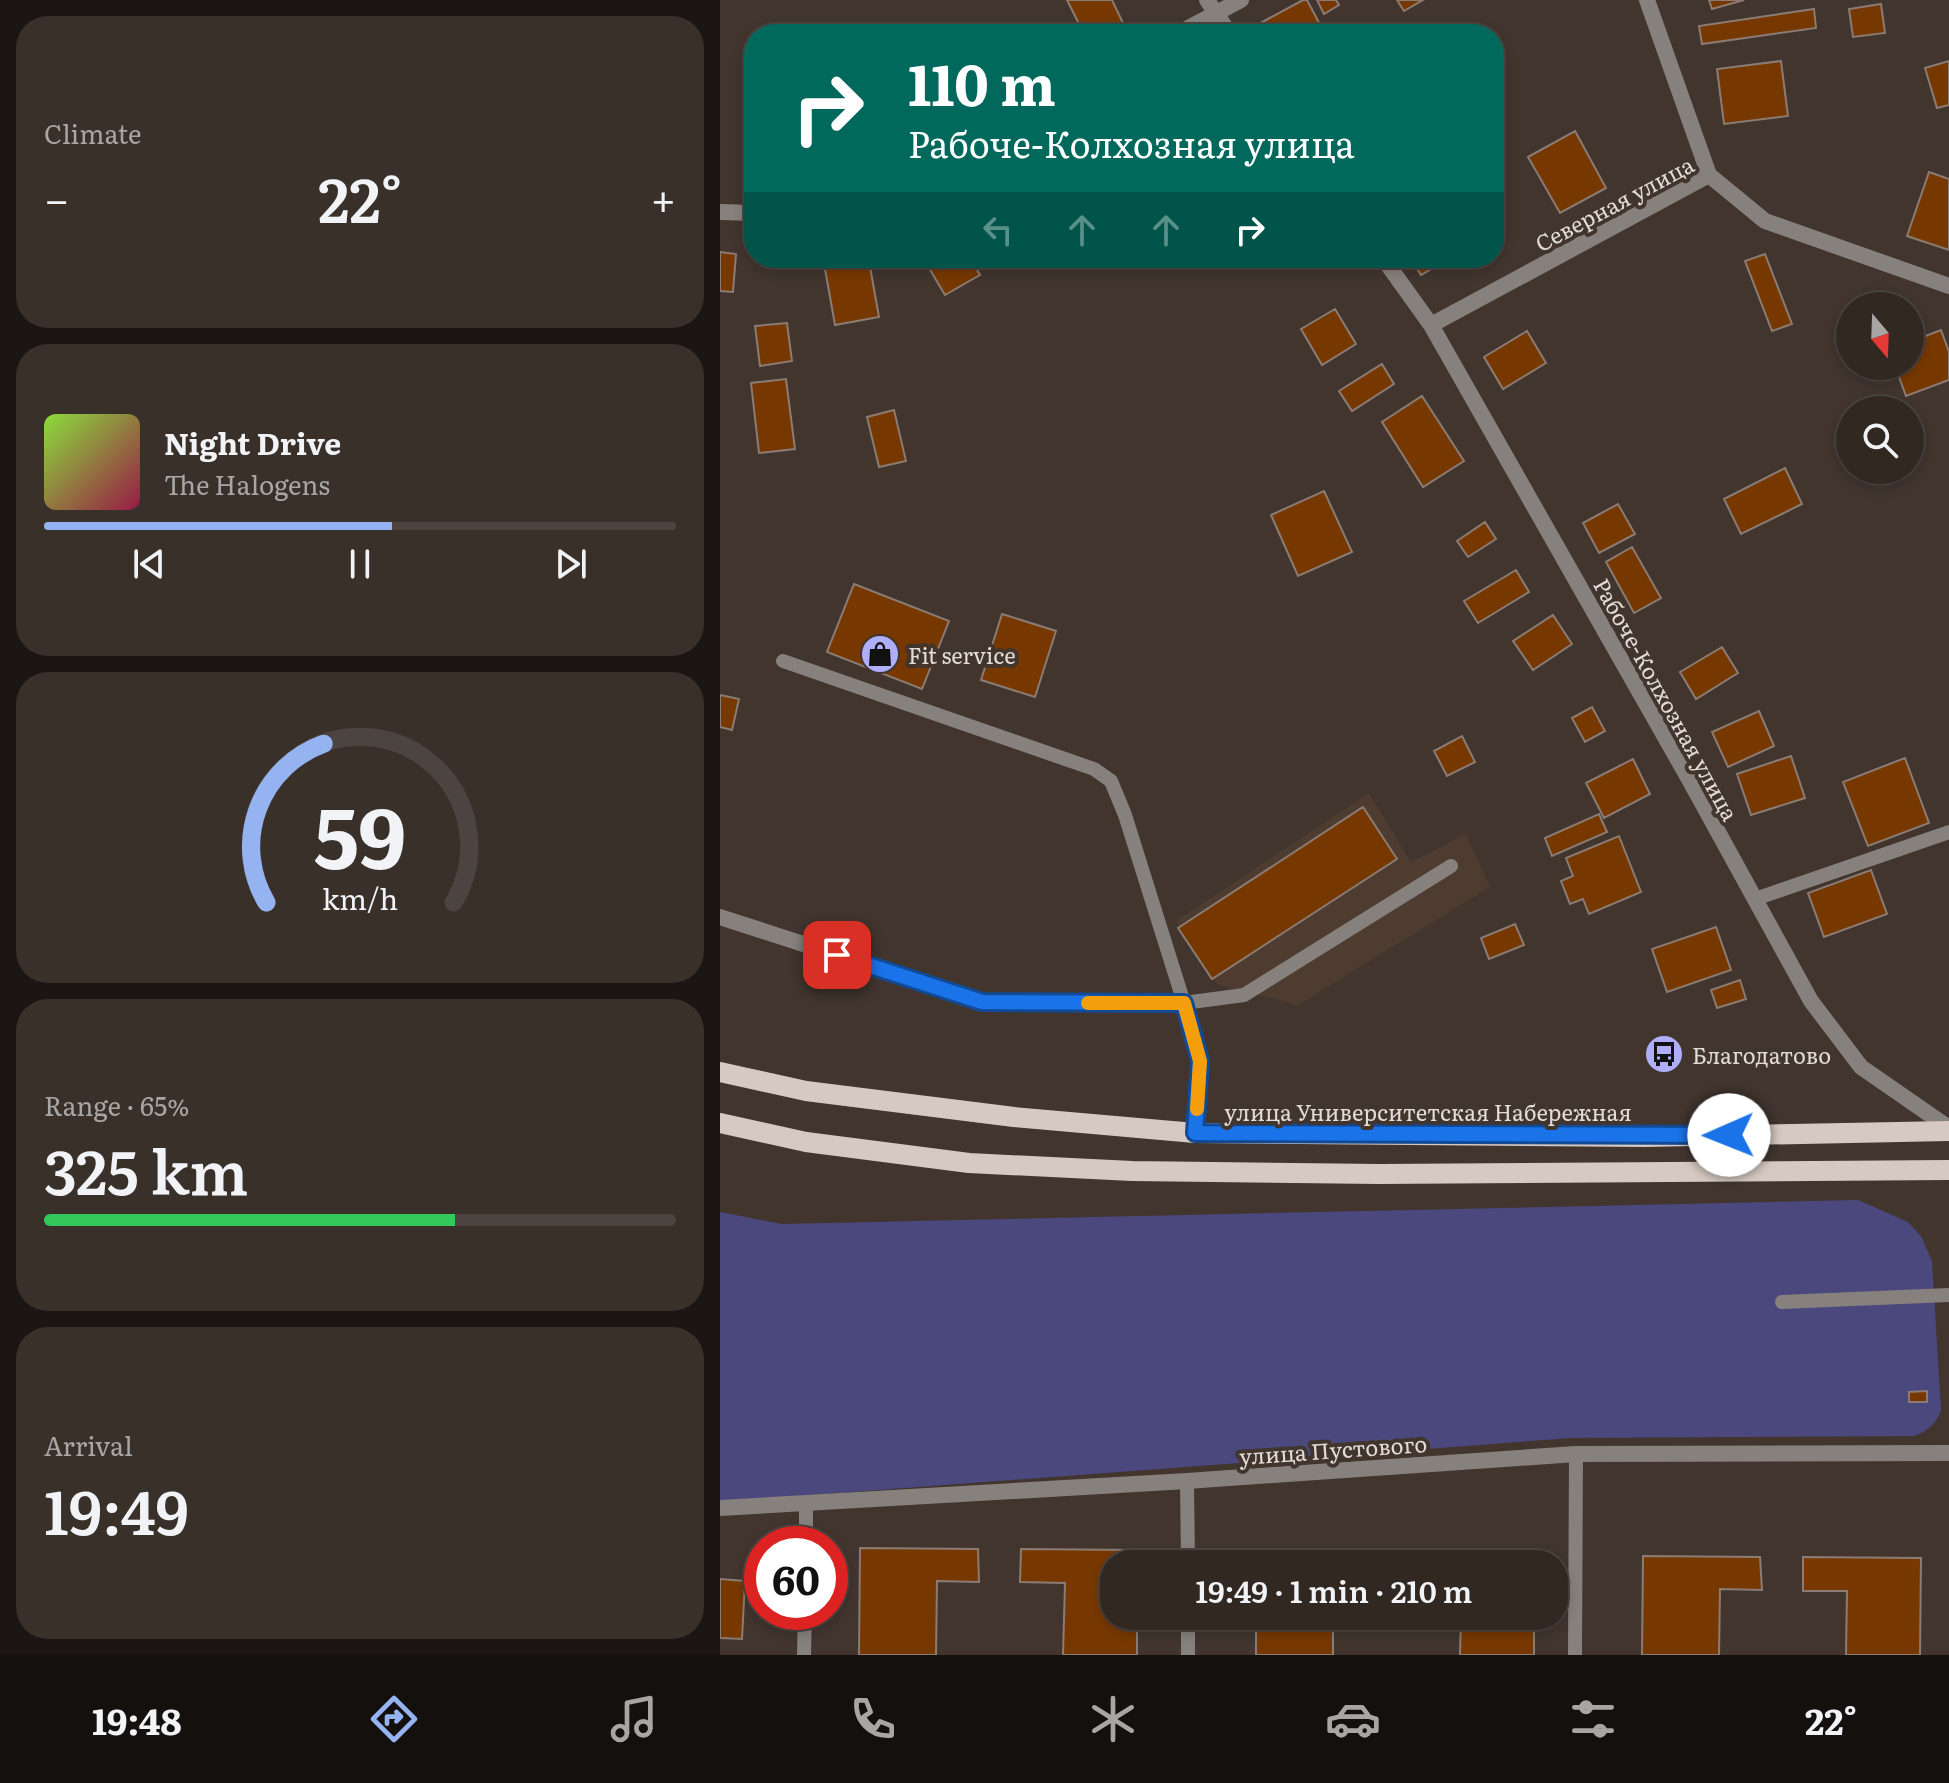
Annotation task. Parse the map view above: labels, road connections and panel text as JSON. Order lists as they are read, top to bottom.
{
  "streets": {
    "main road": ["улица Университетская Набережная"],
    "street": ["Северная улица", "Рабоче-Колхозная улица", "улица Пустового"]
  },
  "crossings": [
    ["Северная улица", "Рабоче-Колхозная улица"],
    ["Рабоче-Колхозная улица", "улица Университетская Набережная"]
  ],
  "places": {
    "shop": ["Fit service"],
    "bus stop": ["Благодатово"]
  },
  "north": "bottom",
  "page": {
    "tile": [
      "Climate",
      ["Range · 65%", "325 km"],
      ["Arrival", "19:49"]
    ],
    "turn": ["110 m", "Рабоче-Колхозная улица"],
    "heat": ["−", "22°", "+"],
    "song": ["Night Drive", "The Halogens"],
    "limit": "60",
    "trip": "19:49 · 1 min · 210 m",
    "tabs": ["19:48", "22°"],
    "gauge": ["59", "km/h"]
  }
}
